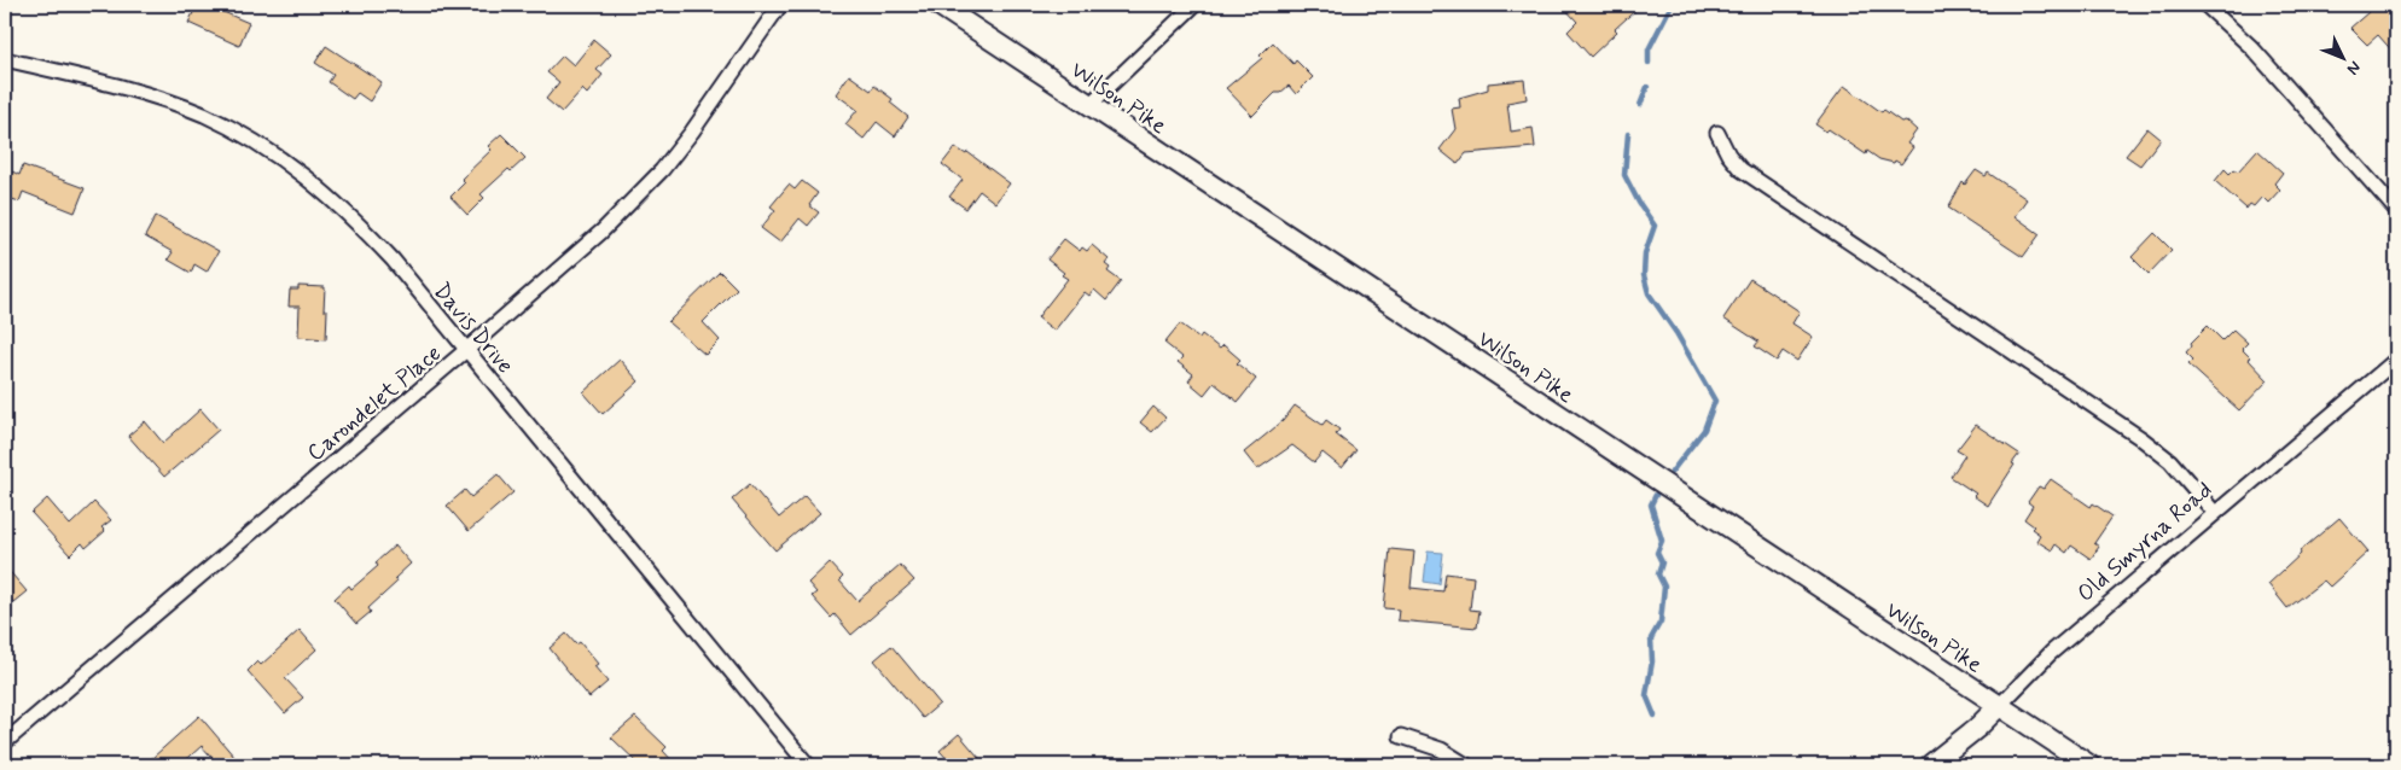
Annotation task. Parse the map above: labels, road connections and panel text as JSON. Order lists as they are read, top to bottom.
{
  "streets": {
    "main road": ["Wilson Pike", "Old Smyrna Road"],
    "street": ["Davis Drive", "Carondelet Place"]
  },
  "crossings": [
    ["Wilson Pike", "Old Smyrna Road"],
    ["Davis Drive", "Carondelet Place"]
  ],
  "north": "bottom right"
}
